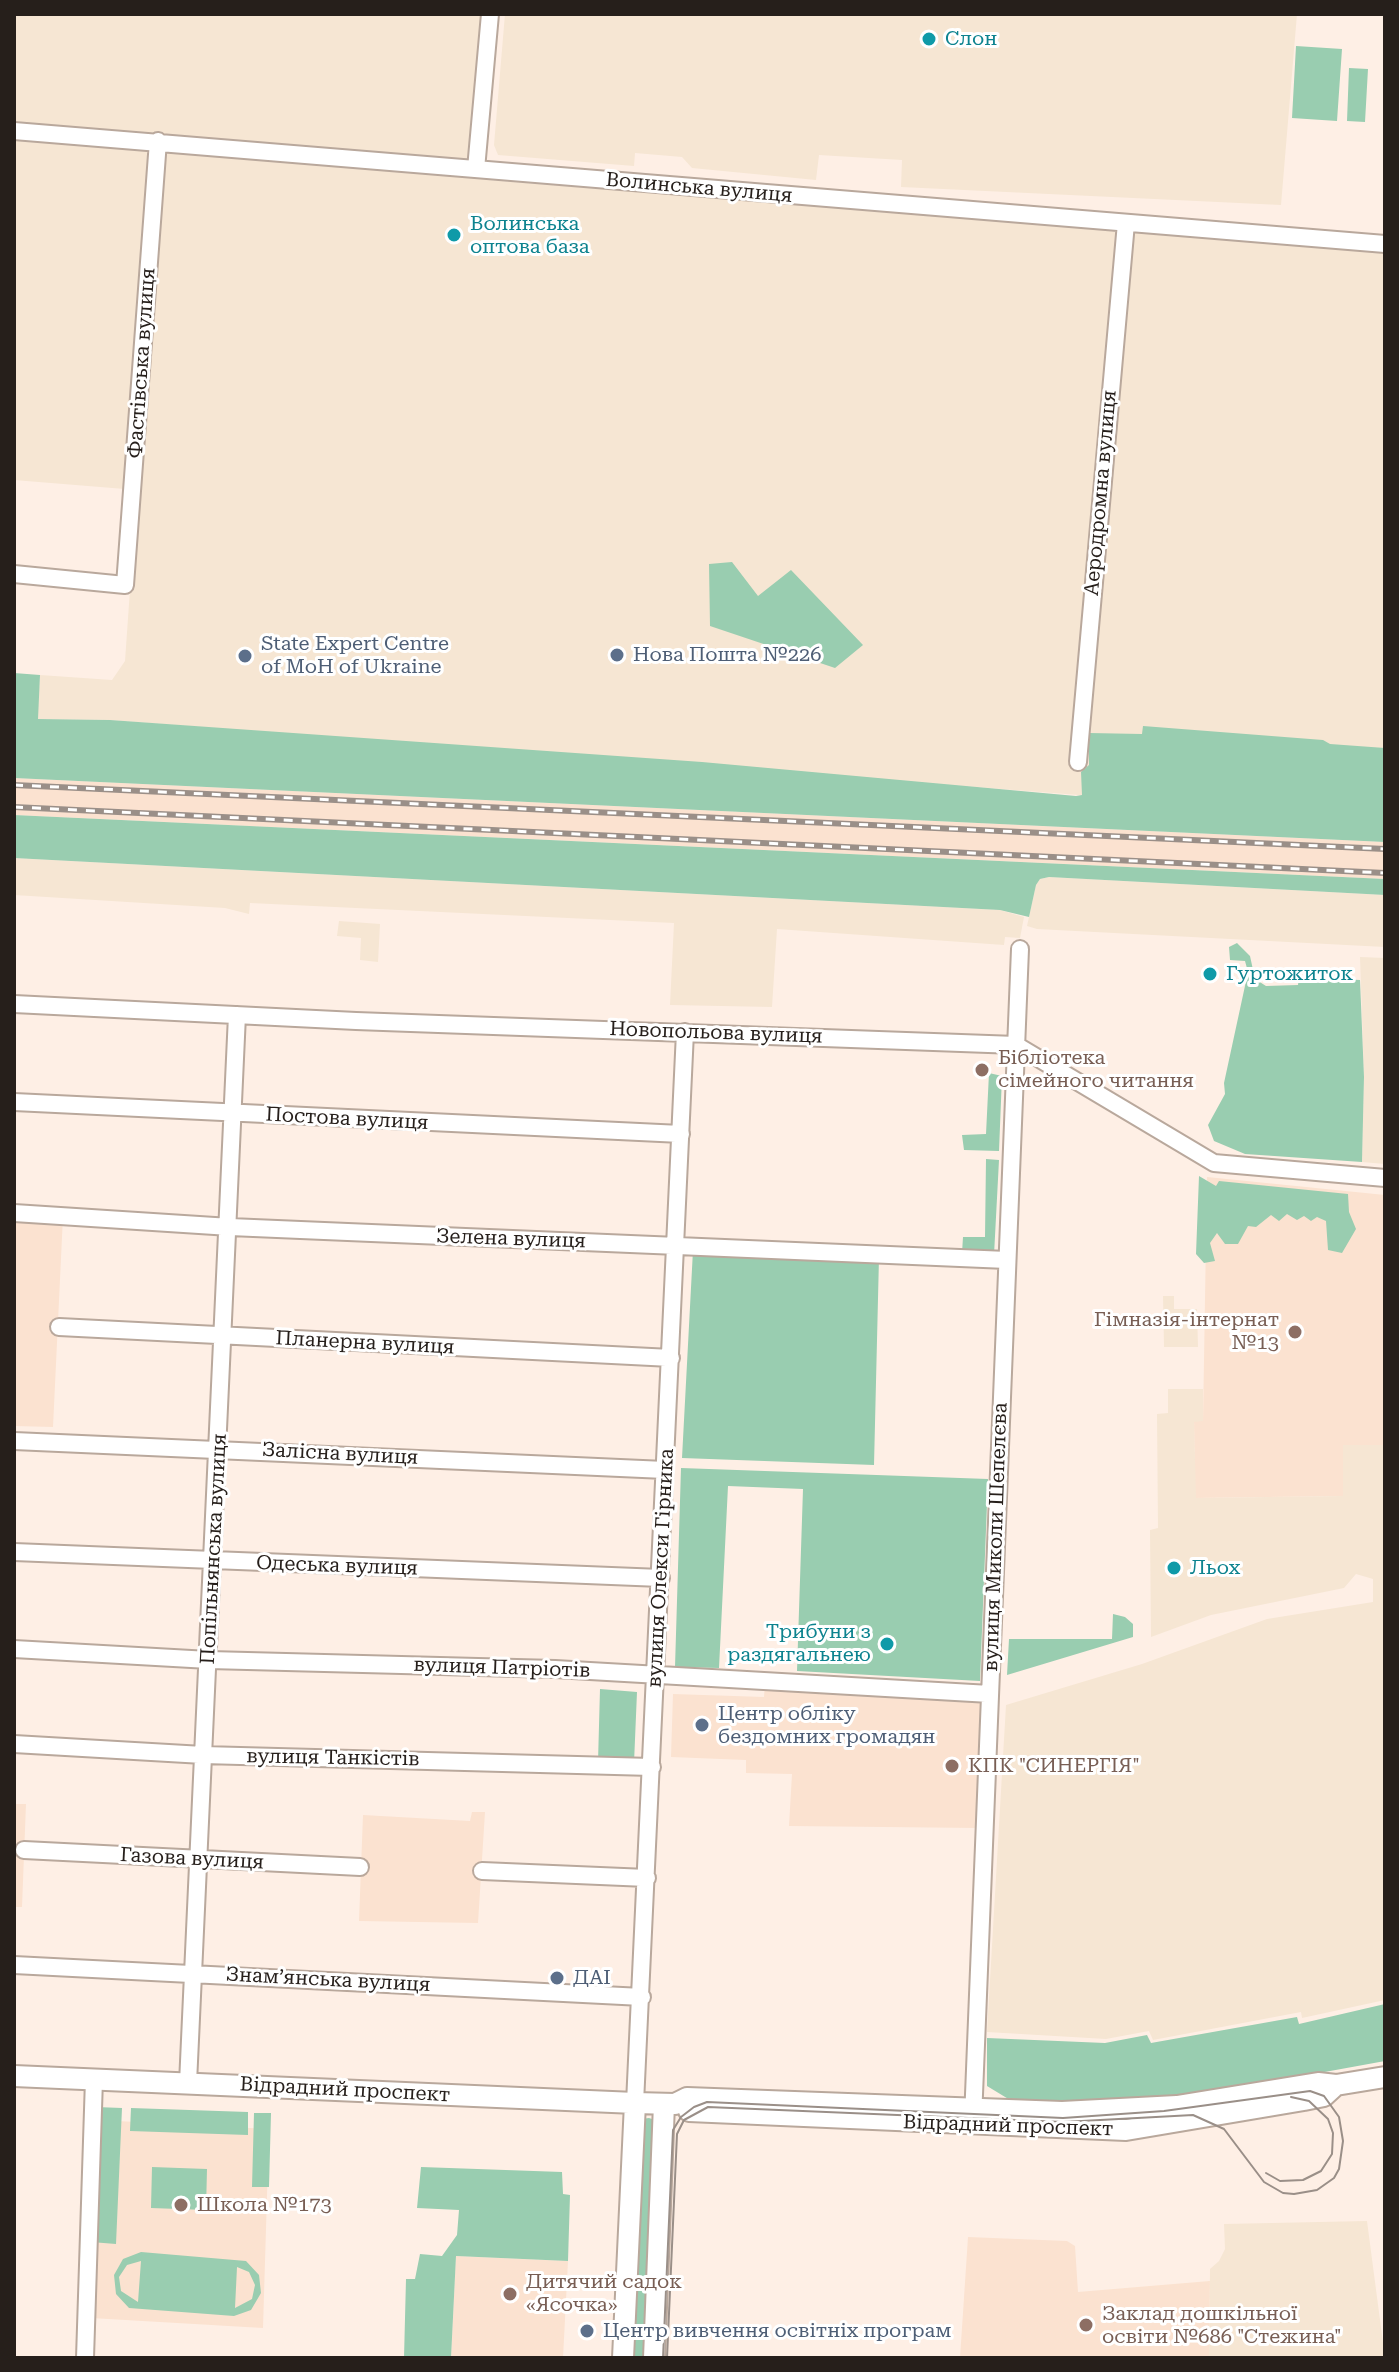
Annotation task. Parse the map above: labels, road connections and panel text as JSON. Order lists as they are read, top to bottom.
{
  "streets": {
    "main road": ["Відрадний проспект"],
    "street": [
      "Волинська вулиця",
      "Фастівська вулиця",
      "Аеродромна вулиця",
      "Новопольова вулиця",
      "Постова вулиця",
      "Зелена вулиця",
      "Планерна вулиця",
      "Залісна вулиця",
      "вулиця Миколи Шепелєва",
      "Попільнянська вулиця",
      "Одеська вулиця",
      "вулиця Олекси Гірника",
      "вулиця Патріотів",
      "вулиця Танкістів",
      "Газова вулиця",
      "Знамʼянська вулиця"
    ]
  },
  "crossings": [
    ["Волинська вулиця", "Фастівська вулиця"],
    ["Волинська вулиця", "Аеродромна вулиця"],
    ["Новопольова вулиця", "вулиця Миколи Шепелєва"],
    ["Новопольова вулиця", "Попільнянська вулиця"],
    ["Новопольова вулиця", "вулиця Олекси Гірника"],
    ["Постова вулиця", "Попільнянська вулиця"],
    ["Постова вулиця", "вулиця Олекси Гірника"],
    ["Зелена вулиця", "вулиця Миколи Шепелєва"],
    ["Зелена вулиця", "Попільнянська вулиця"],
    ["Зелена вулиця", "вулиця Олекси Гірника"],
    ["Планерна вулиця", "Попільнянська вулиця"],
    ["Планерна вулиця", "вулиця Олекси Гірника"],
    ["Залісна вулиця", "Попільнянська вулиця"],
    ["Залісна вулиця", "вулиця Олекси Гірника"],
    ["вулиця Миколи Шепелєва", "вулиця Патріотів"],
    ["вулиця Миколи Шепелєва", "Відрадний проспект"],
    ["Попільнянська вулиця", "Одеська вулиця"],
    ["Попільнянська вулиця", "вулиця Патріотів"],
    ["Попільнянська вулиця", "вулиця Танкістів"],
    ["Попільнянська вулиця", "Газова вулиця"],
    ["Попільнянська вулиця", "Знамʼянська вулиця"],
    ["Попільнянська вулиця", "Відрадний проспект"],
    ["Одеська вулиця", "вулиця Олекси Гірника"],
    ["вулиця Олекси Гірника", "вулиця Патріотів"],
    ["вулиця Олекси Гірника", "вулиця Танкістів"],
    ["вулиця Олекси Гірника", "Знамʼянська вулиця"],
    ["вулиця Олекси Гірника", "Відрадний проспект"]
  ],
  "places": [
    "Слон",
    "Волинська оптова база",
    "Нова Пошта №226",
    "State Expert Centre of MoH of Ukraine",
    "Гуртожиток",
    "Бібліотека сімейного читання",
    "Гімназія-інтернат №13",
    "Льох",
    "Трибуни з раздягальнею",
    "Центр обліку бездомних громадян",
    "КПК \"СИНЕРГІЯ\"",
    "ДАІ",
    "Школа №173",
    "Дитячий садок «Ясочка»",
    "Заклад дошкільної освіти №686 \"Стежина\"",
    "Центр вивчення освітніх програм"
  ]
}
